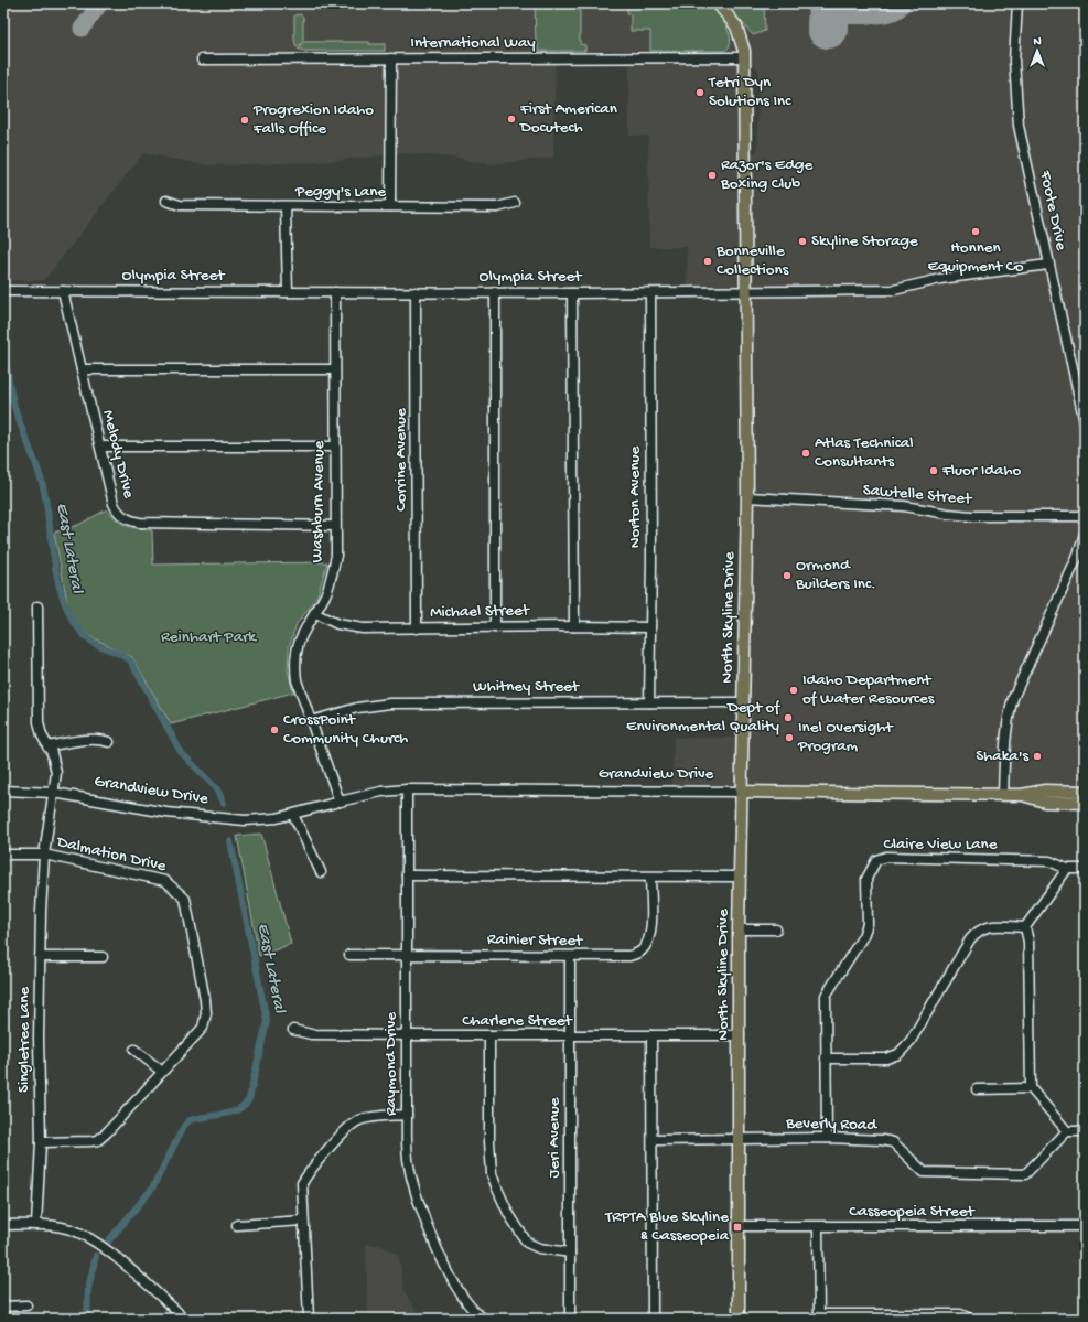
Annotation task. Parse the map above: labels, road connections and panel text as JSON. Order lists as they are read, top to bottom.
{
  "streets": {
    "main road": ["North Skyline Drive", "Grandview Drive"],
    "street": [
      "International Way",
      "Peggy's Lane",
      "Foote Drive",
      "Olympia Street",
      "Melody Drive",
      "Corrine Avenue",
      "Sawtelle Street",
      "Norton Avenue",
      "Washburn Avenue",
      "Michael Street",
      "Whitney Street",
      "Claire View Lane",
      "Dalmation Drive",
      "Rainier Street",
      "Charlene Street",
      "Singletree Lane",
      "Raymond Drive",
      "Beverly Road",
      "Jeri Avenue",
      "Casseopeia Street"
    ]
  },
  "crossings": [
    ["International Way", "North Skyline Drive"],
    ["Foote Drive", "Olympia Street"],
    ["Olympia Street", "Melody Drive"],
    ["Olympia Street", "Corrine Avenue"],
    ["Olympia Street", "Norton Avenue"],
    ["Olympia Street", "Washburn Avenue"],
    ["Olympia Street", "North Skyline Drive"],
    ["Melody Drive", "Washburn Avenue"],
    ["Corrine Avenue", "Michael Street"],
    ["Sawtelle Street", "North Skyline Drive"],
    ["Norton Avenue", "Michael Street"],
    ["Norton Avenue", "Whitney Street"],
    ["Washburn Avenue", "Michael Street"],
    ["Washburn Avenue", "Whitney Street"],
    ["Washburn Avenue", "Grandview Drive"],
    ["North Skyline Drive", "Whitney Street"],
    ["North Skyline Drive", "Grandview Drive"],
    ["North Skyline Drive", "Charlene Street"],
    ["North Skyline Drive", "Beverly Road"],
    ["North Skyline Drive", "Casseopeia Street"],
    ["Grandview Drive", "Singletree Lane"],
    ["Grandview Drive", "Raymond Drive"],
    ["Claire View Lane", "Beverly Road"],
    ["Dalmation Drive", "Singletree Lane"],
    ["Rainier Street", "Raymond Drive"],
    ["Rainier Street", "Jeri Avenue"],
    ["Charlene Street", "Raymond Drive"],
    ["Charlene Street", "Jeri Avenue"]
  ],
  "water": ["East Lateral"],
  "parks": ["Reinhart Park"],
  "places": {
    "other": [
      "Tetri Dyn Solutions Inc",
      "First American Docutech",
      "Progrexion Idaho Falls Office",
      "Razor's Edge Boxing Club",
      "Honnen Equipment Co",
      "Skyline Storage",
      "Bonneville Collections",
      "Atlas Technical Consultants",
      "Fluor Idaho",
      "Ormond Builders Inc.",
      "Idaho Department of Water Resources",
      "Dept of Environmental Quality",
      "CrossPoint Community Church",
      "Inel Oversight Program",
      "Shaka's"
    ],
    "transit": ["TRPTA Blue Skyline & Casseopeia"]
  },
  "north": "top"
}
